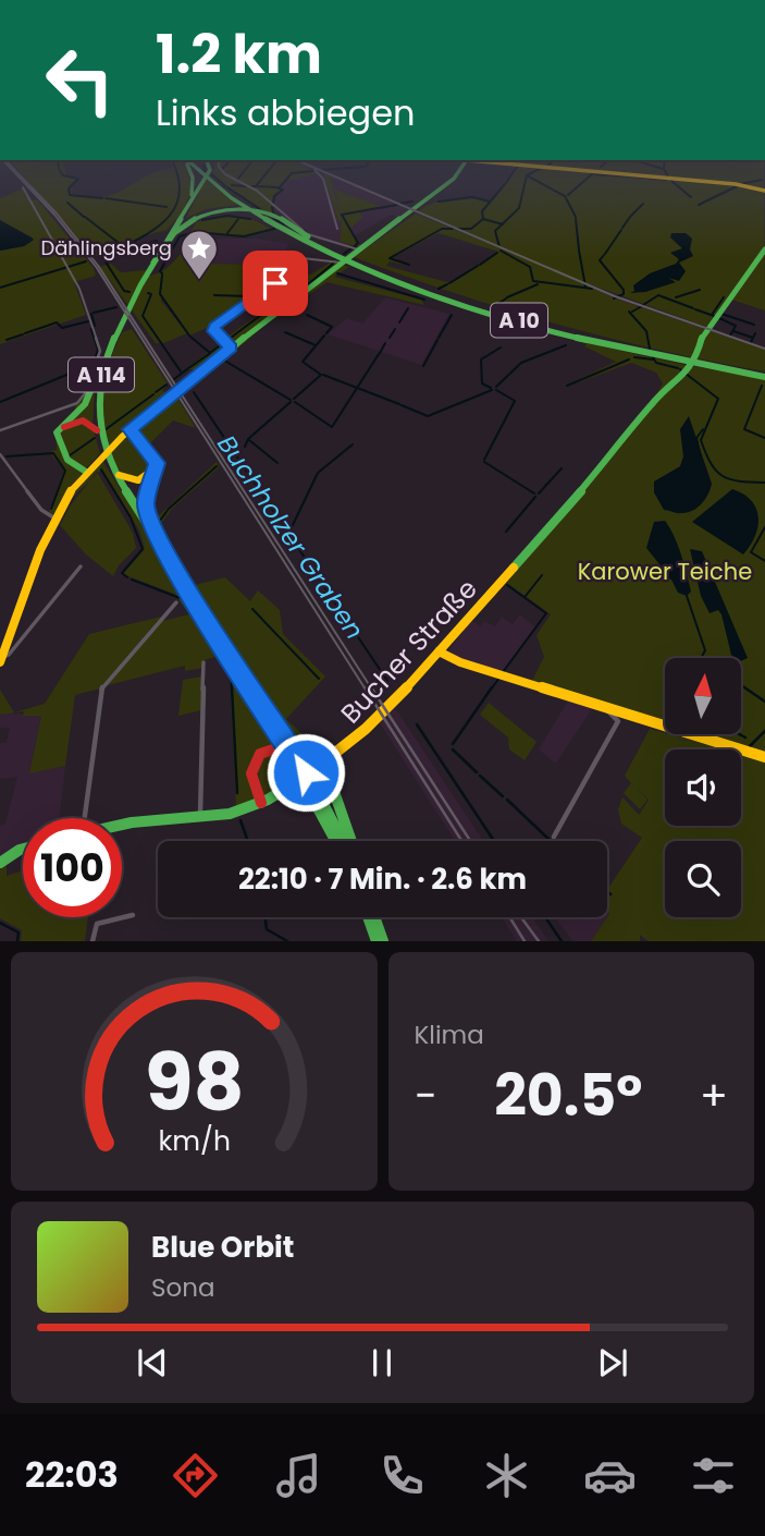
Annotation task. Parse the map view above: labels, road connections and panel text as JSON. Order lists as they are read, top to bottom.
{
  "streets": {
    "main road": ["A 10", "A 114", "Bucher Straße"]
  },
  "water": ["Buchholzer Graben"],
  "parks": ["Karower Teiche"],
  "places": {
    "place": ["Dählingsberg"]
  },
  "north": "top",
  "page": {
    "turn": ["1.2 km", "Links abbiegen"],
    "limit": "100",
    "trip": "22:10 · 7 Min. · 2.6 km",
    "tile": "Klima",
    "heat": ["−", "20.5°", "+"],
    "song": ["Blue Orbit", "Sona"],
    "tabs": "22:03",
    "gauge": ["98", "km/h"]
  }
}
